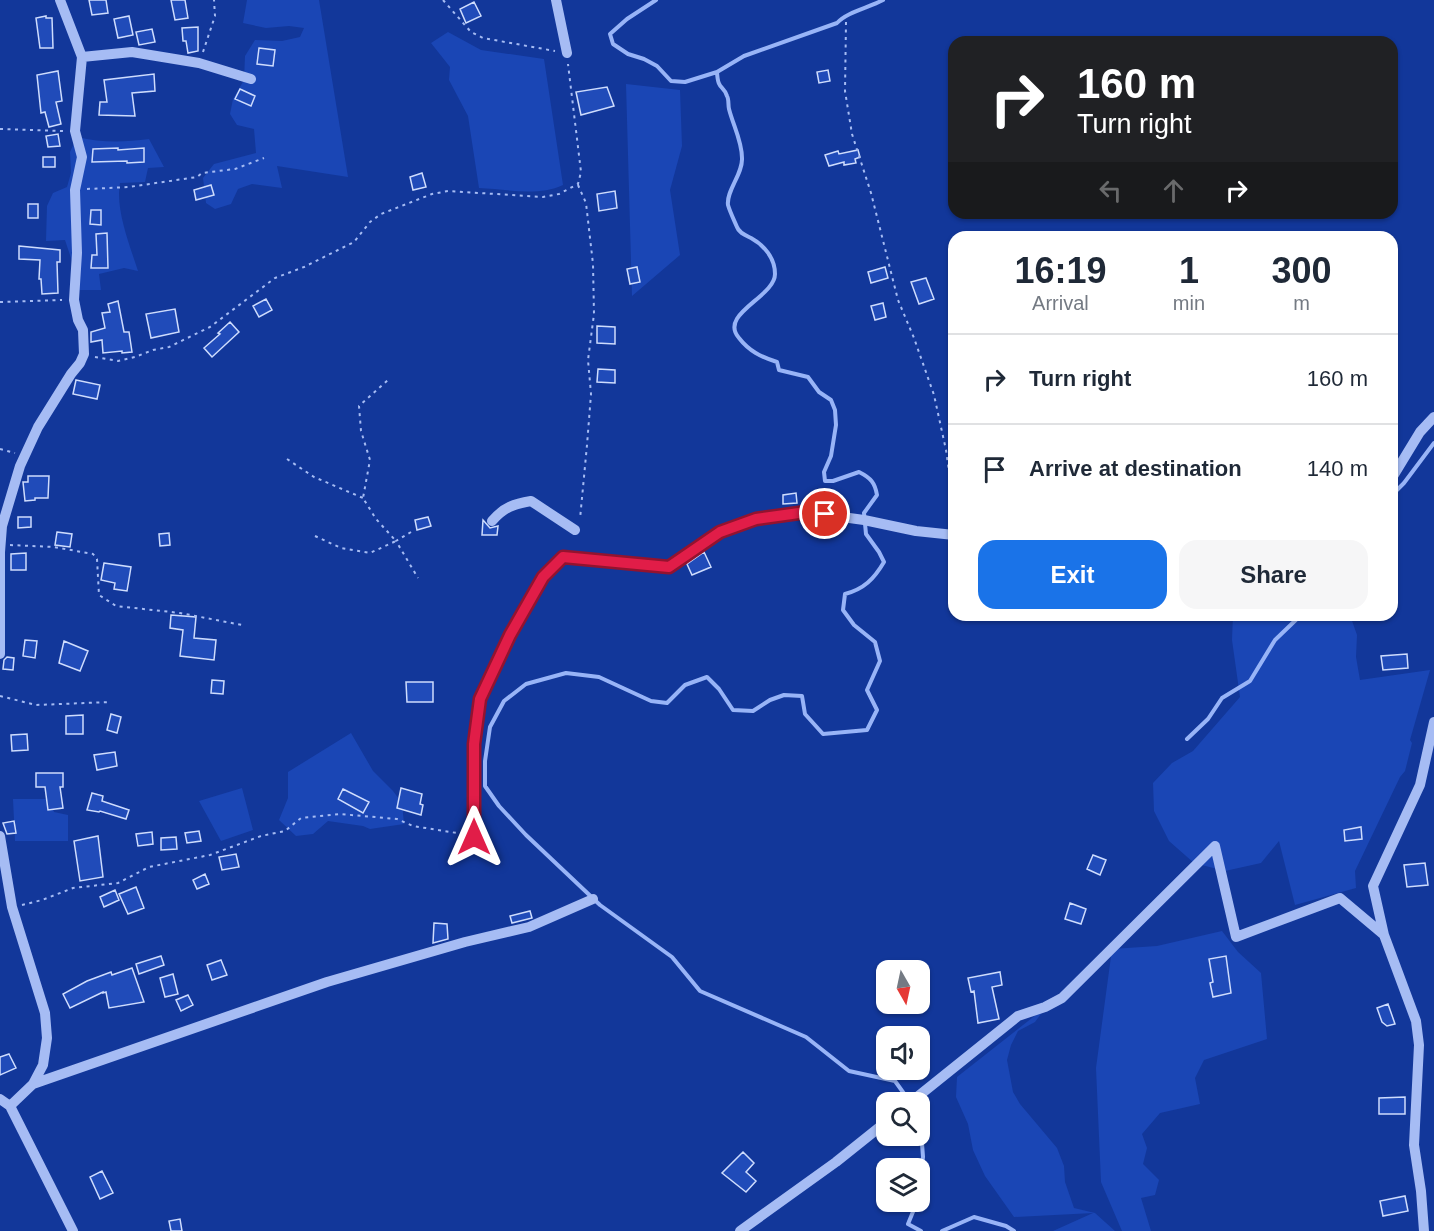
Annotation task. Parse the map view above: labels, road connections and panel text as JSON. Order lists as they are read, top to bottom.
{
  "north": "bottom",
  "page": {
    "turn": ["160 m", "Turn right"],
    "eta": [
      "16:19",
      "Arrival",
      "1",
      "min",
      "300",
      "m"
    ],
    "list": [
      {
        "name": "Turn right",
        "value": "160 m"
      },
      {
        "name": "Arrive at destination",
        "value": "140 m"
      }
    ],
    "buttons": ["Exit", "Share"]
  }
}
